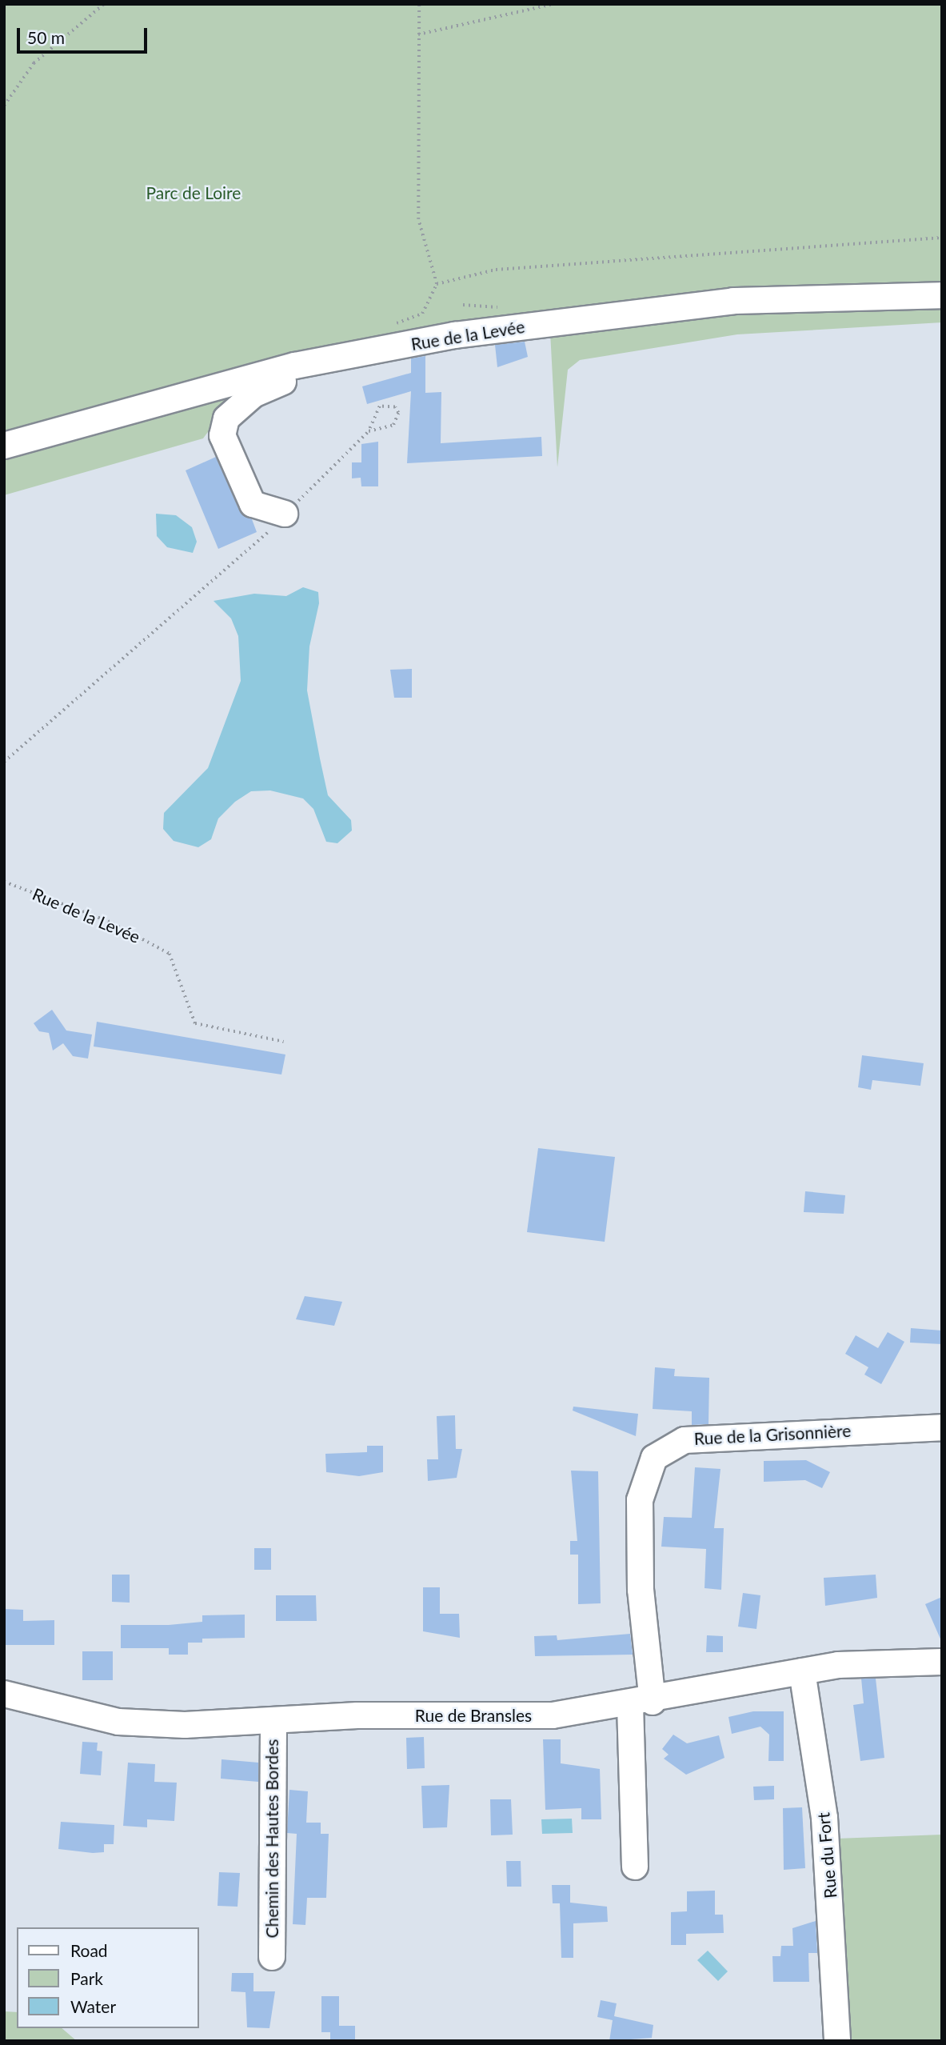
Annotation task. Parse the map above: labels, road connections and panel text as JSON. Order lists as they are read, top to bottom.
{
  "streets": {
    "street": [
      "Rue de la Levée",
      "Rue de la Grisonnière",
      "Rue de Bransles",
      "Chemin des Hautes Bordes",
      "Rue du Fort"
    ]
  },
  "crossings": [
    ["Rue de la Grisonnière", "Rue de Bransles"],
    ["Rue de Bransles", "Chemin des Hautes Bordes"],
    ["Rue de Bransles", "Rue du Fort"]
  ],
  "parks": ["Parc de Loire"],
  "legend": ["Road", "Park", "Water"],
  "scale_bar": "50 m"
}
